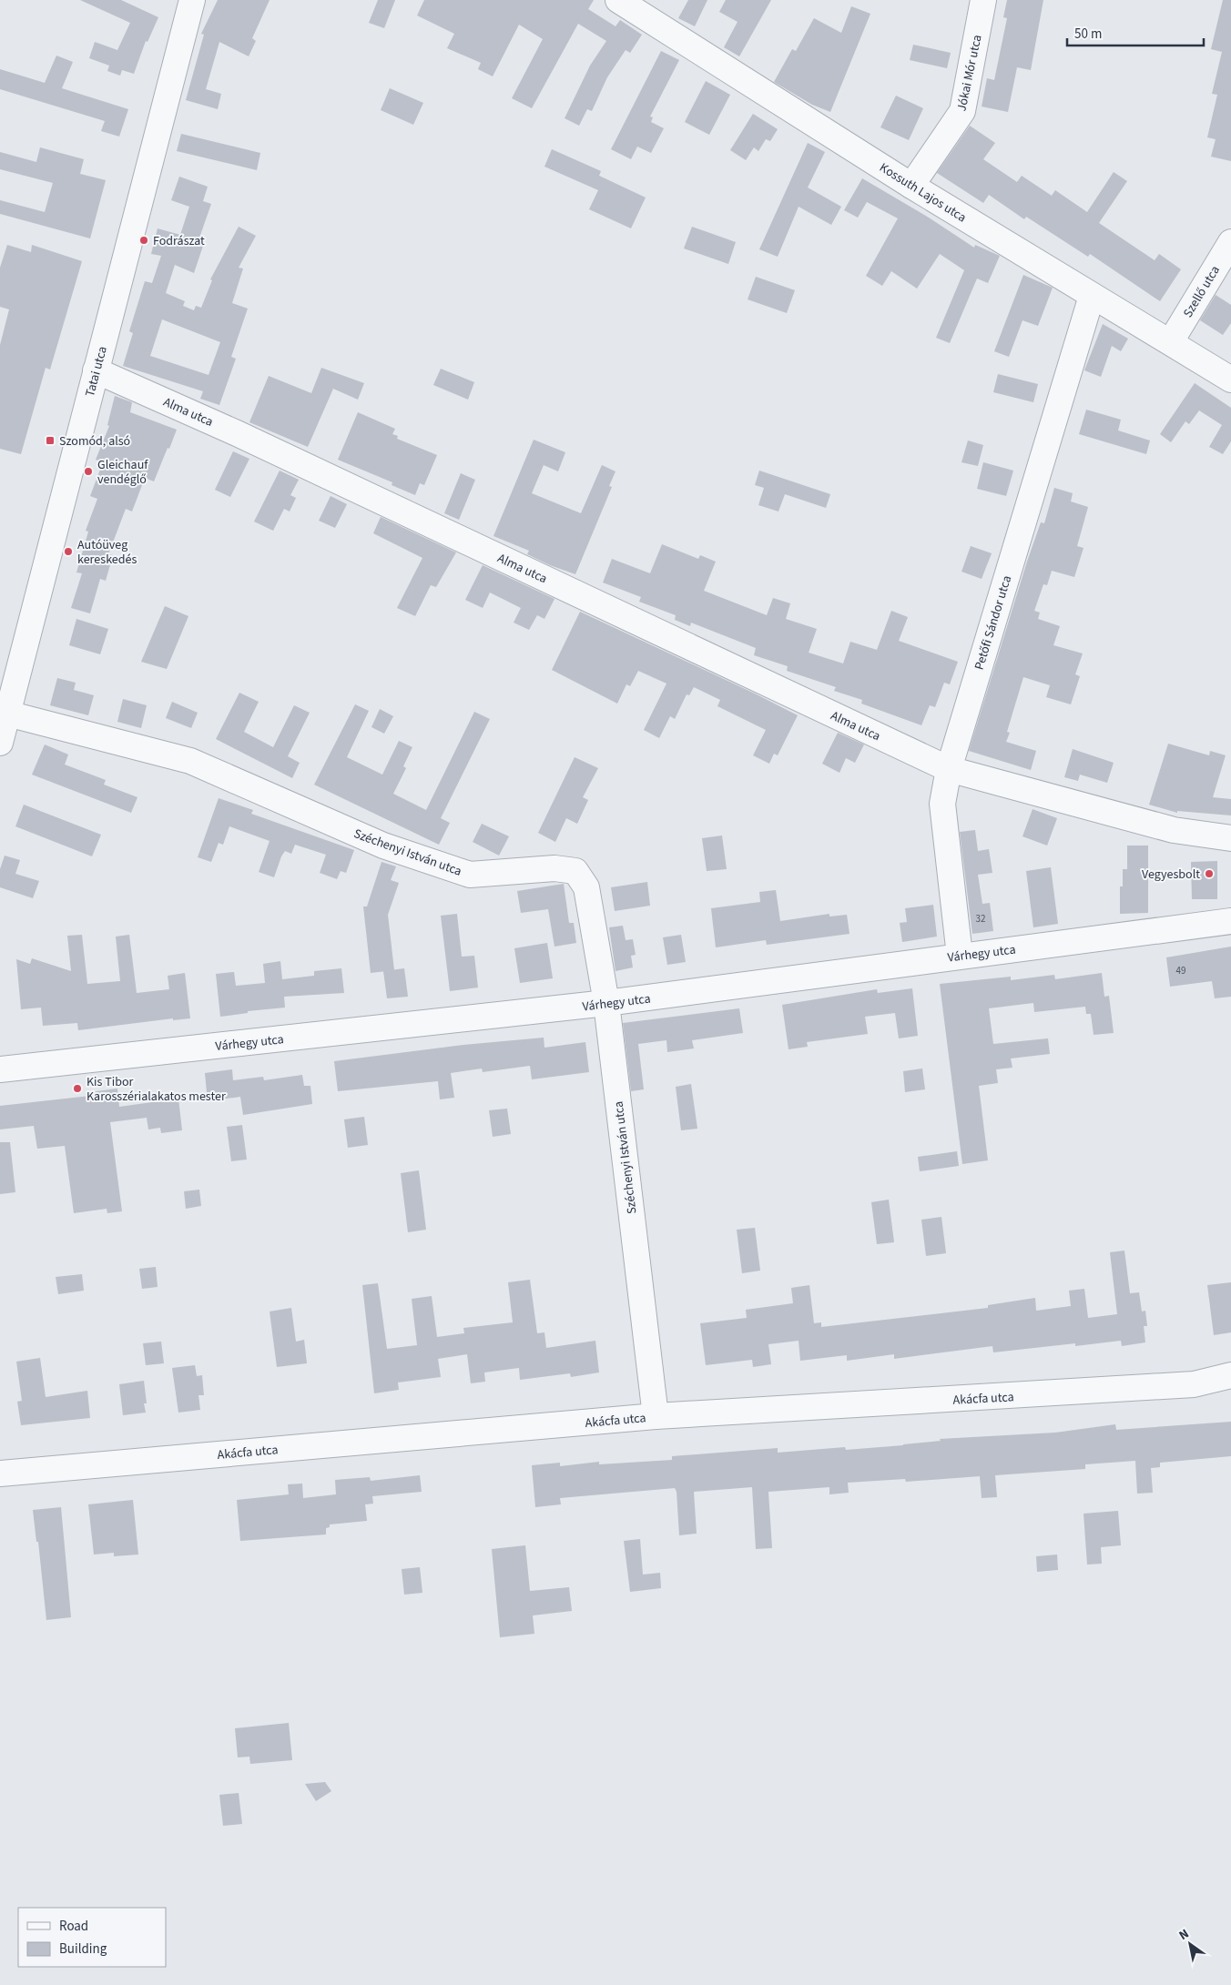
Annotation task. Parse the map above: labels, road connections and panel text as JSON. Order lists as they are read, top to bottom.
{
  "streets": {
    "street": [
      "Jókai Mór utca",
      "Kossuth Lajos utca",
      "Szellő utca",
      "Tatai utca",
      "Alma utca",
      "Petőfi Sándor utca",
      "Széchenyi István utca",
      "Várhegy utca",
      "Akácfa utca"
    ]
  },
  "crossings": [
    ["Jókai Mór utca", "Kossuth Lajos utca"],
    ["Kossuth Lajos utca", "Szellő utca"],
    ["Kossuth Lajos utca", "Petőfi Sándor utca"],
    ["Tatai utca", "Alma utca"],
    ["Tatai utca", "Széchenyi István utca"],
    ["Alma utca", "Petőfi Sándor utca"],
    ["Petőfi Sándor utca", "Várhegy utca"],
    ["Széchenyi István utca", "Várhegy utca"],
    ["Széchenyi István utca", "Akácfa utca"]
  ],
  "places": {
    "other": [
      "Fodrászat",
      "Gleichauf vendéglő",
      "Autóüveg kereskedés",
      "Vegyesbolt",
      "Kis Tibor Karosszérialakatos mester"
    ],
    "transit": ["Szomód, alsó"]
  },
  "house_numbers": ["32", "49"],
  "legend": ["Road", "Building"],
  "scale_bar": "50 m",
  "north": "top left"
}
